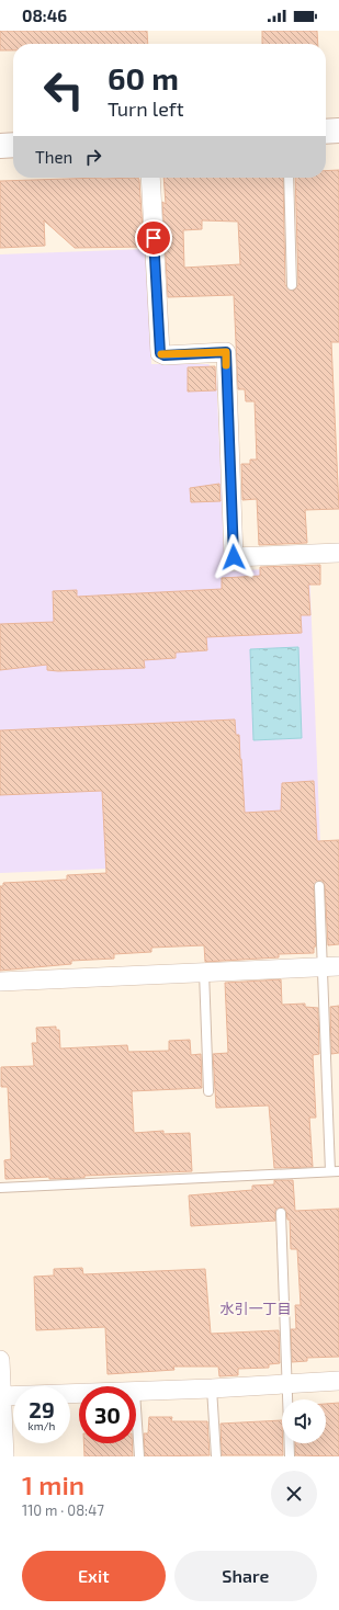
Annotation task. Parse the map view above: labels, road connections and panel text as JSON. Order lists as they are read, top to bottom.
{
  "districts": ["水引一丁目"],
  "page": {
    "status": "08:46",
    "turn": ["60 m", "Turn left"],
    "then": "Then",
    "speed": "29 km/h",
    "limit": "30",
    "heading": ["1 min", "110 m · 08:47"],
    "buttons": ["Exit", "Share"]
  }
}
